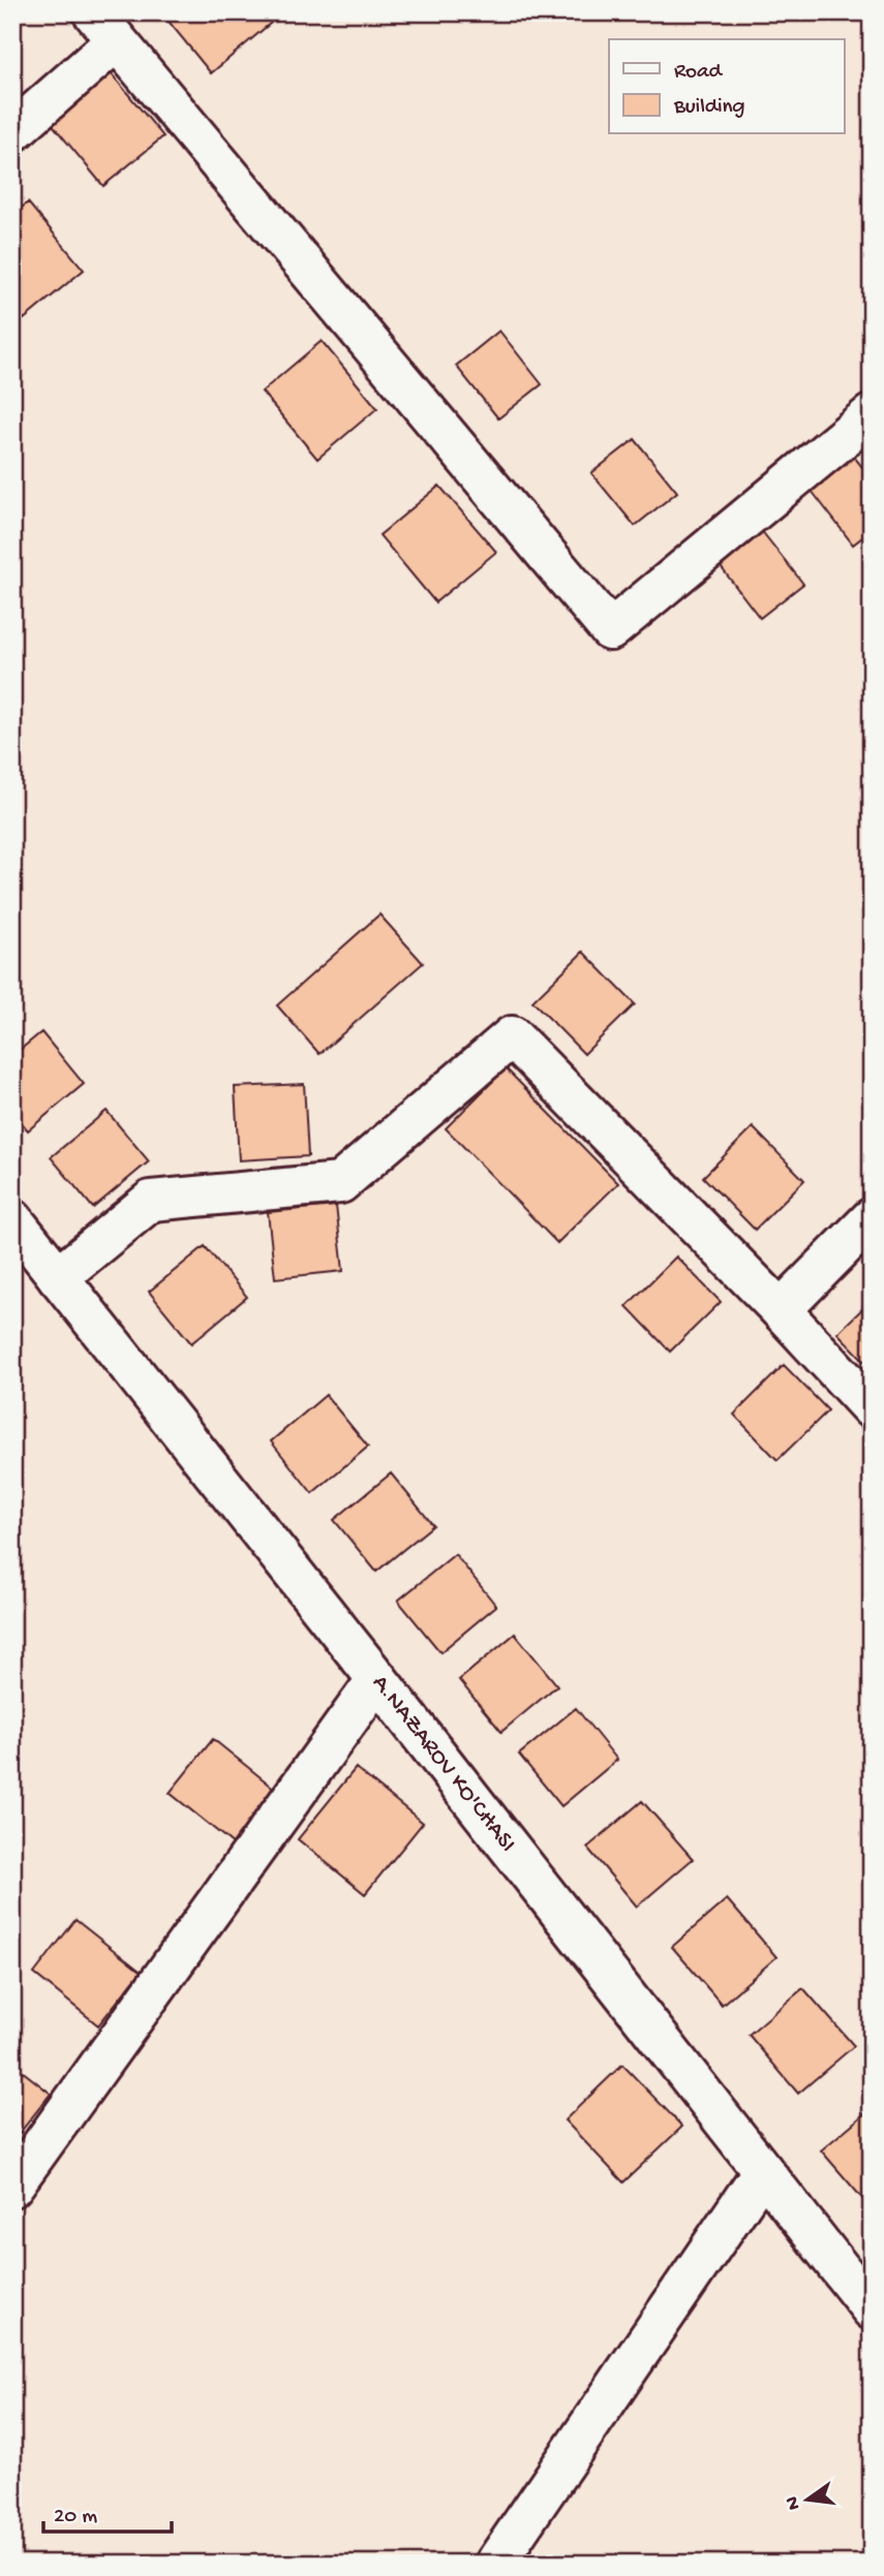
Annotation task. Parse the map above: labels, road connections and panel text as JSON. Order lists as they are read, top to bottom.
{
  "streets": {
    "street": ["A.NAZAROV KO'CHASI"]
  },
  "legend": ["Road", "Building"],
  "scale_bar": "20 m",
  "north": "left"
}
